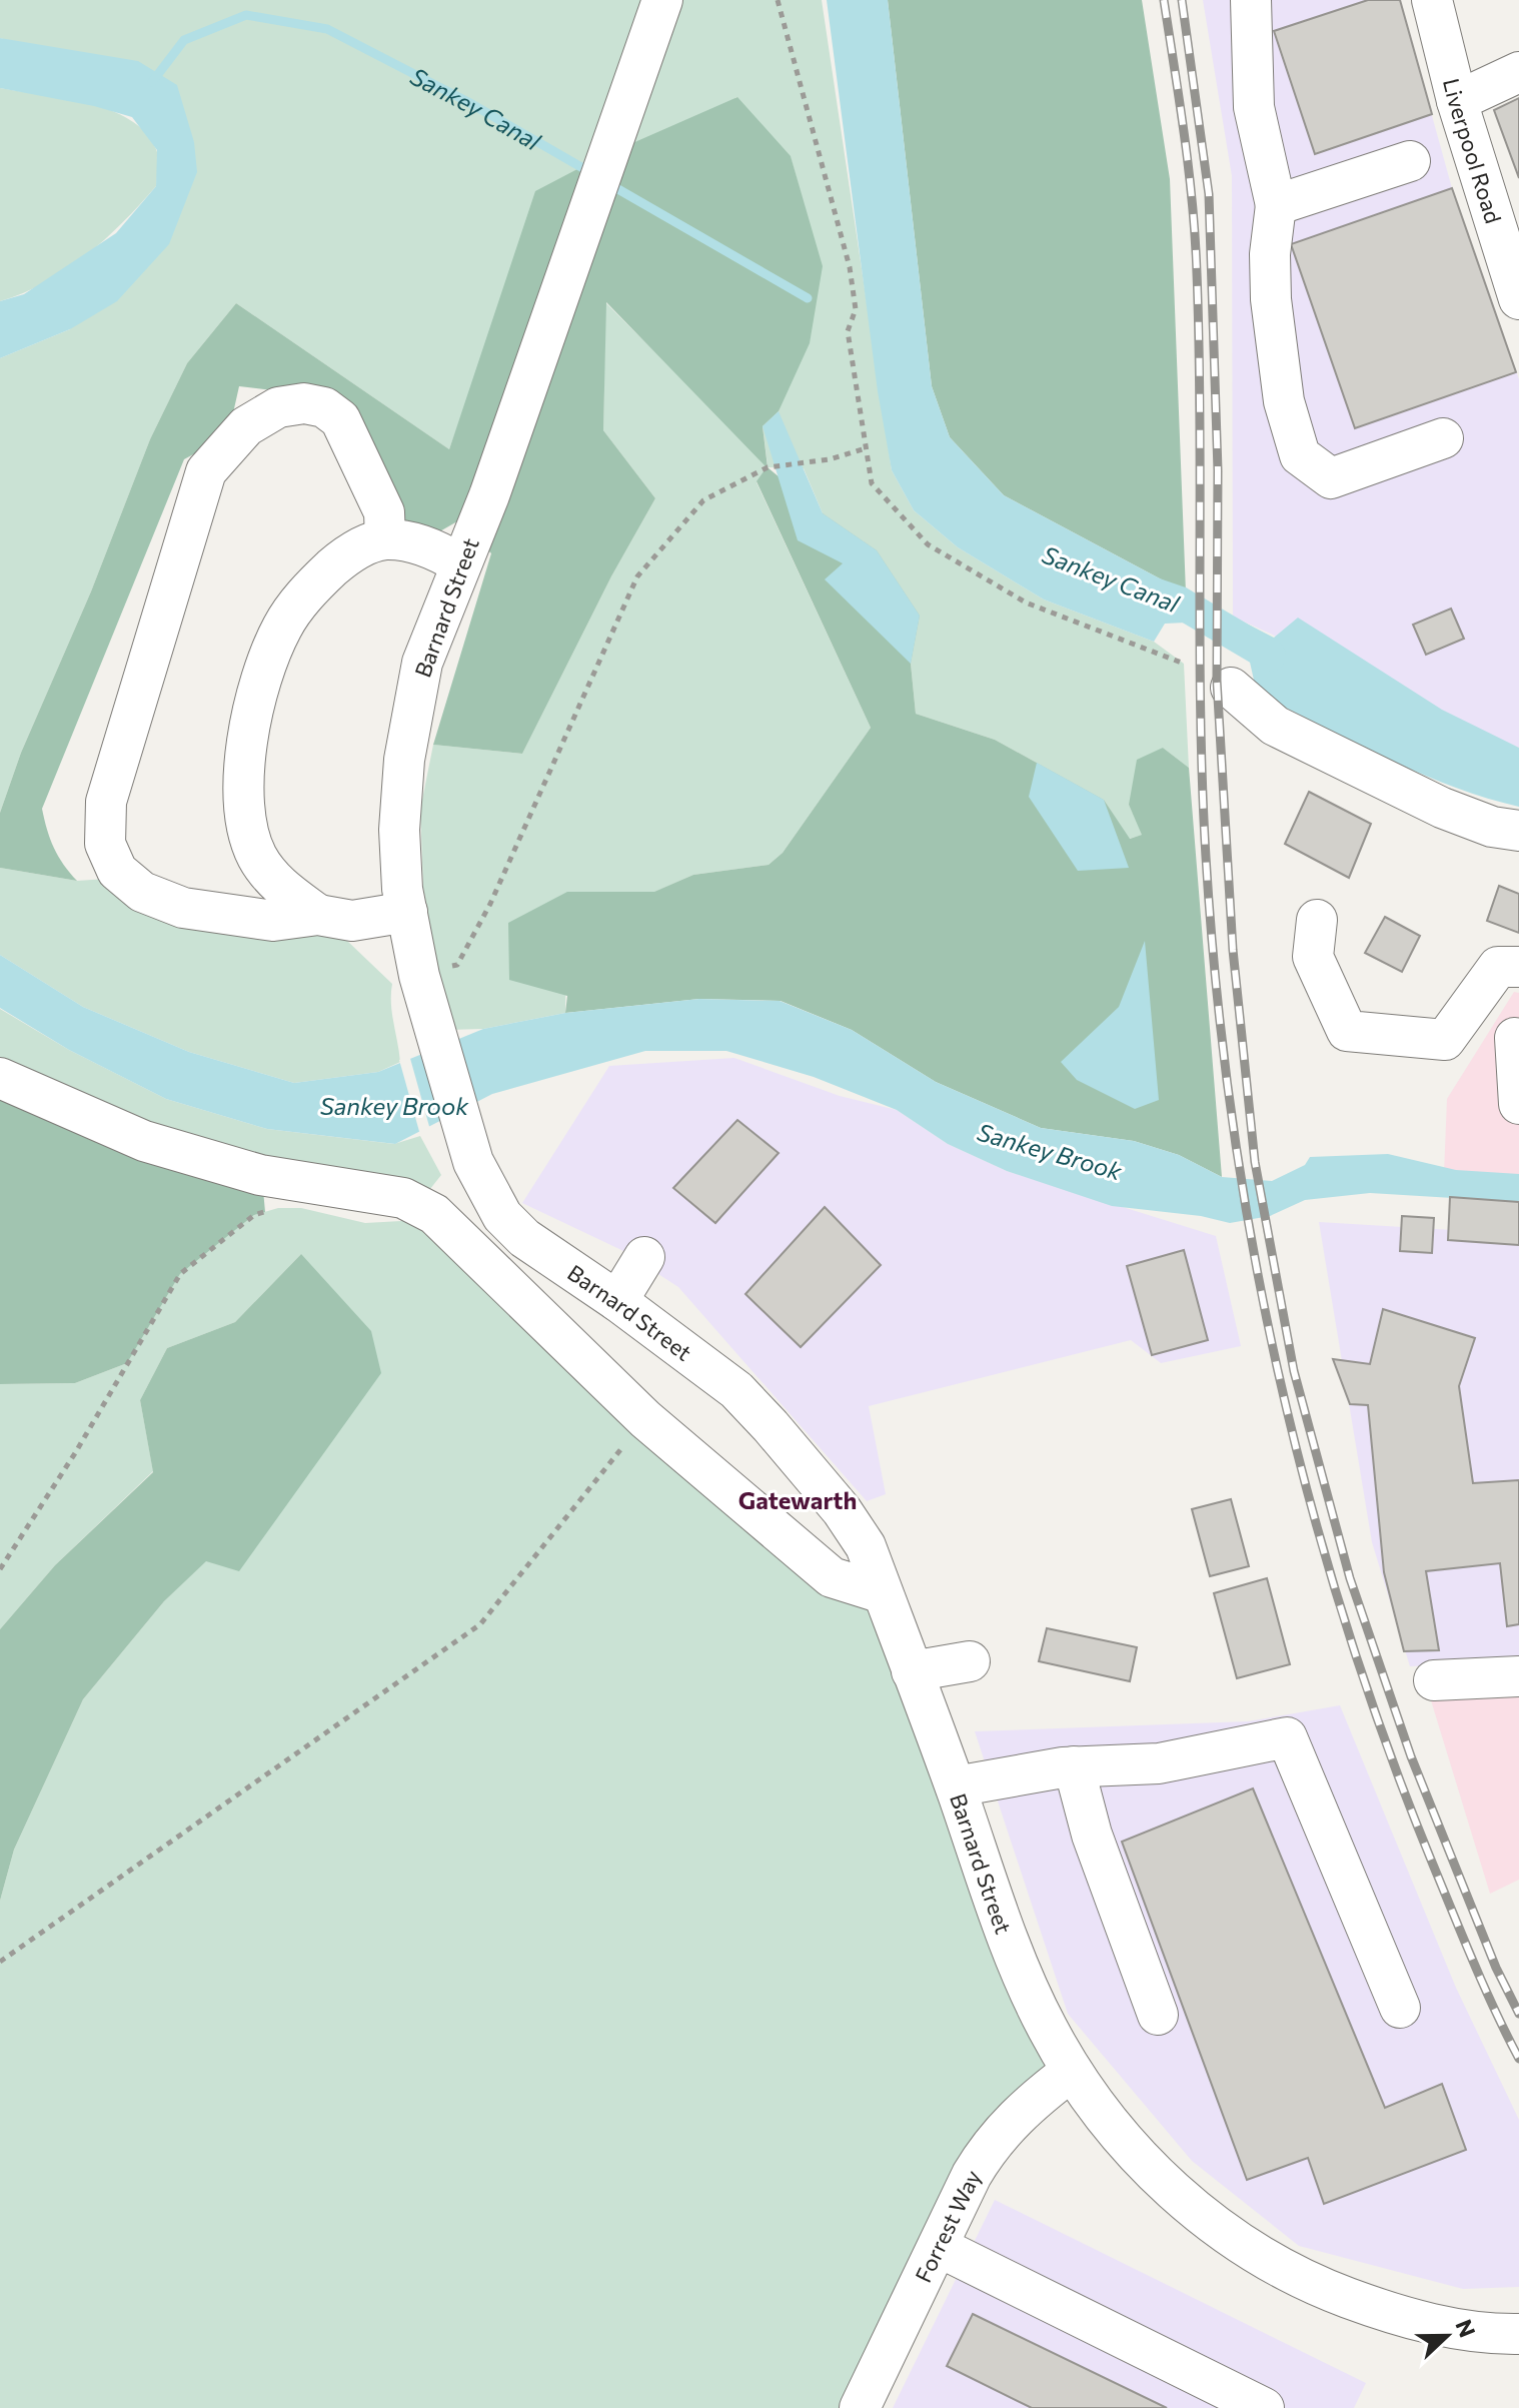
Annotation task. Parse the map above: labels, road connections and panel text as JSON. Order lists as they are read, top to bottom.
{
  "streets": {
    "street": ["Liverpool Road", "Barnard Street", "Forrest Way"]
  },
  "crossings": [
    ["Barnard Street", "Forrest Way"]
  ],
  "districts": ["Gatewarth"],
  "water": ["Sankey Canal", "Sankey Brook"],
  "north": "right"
}
